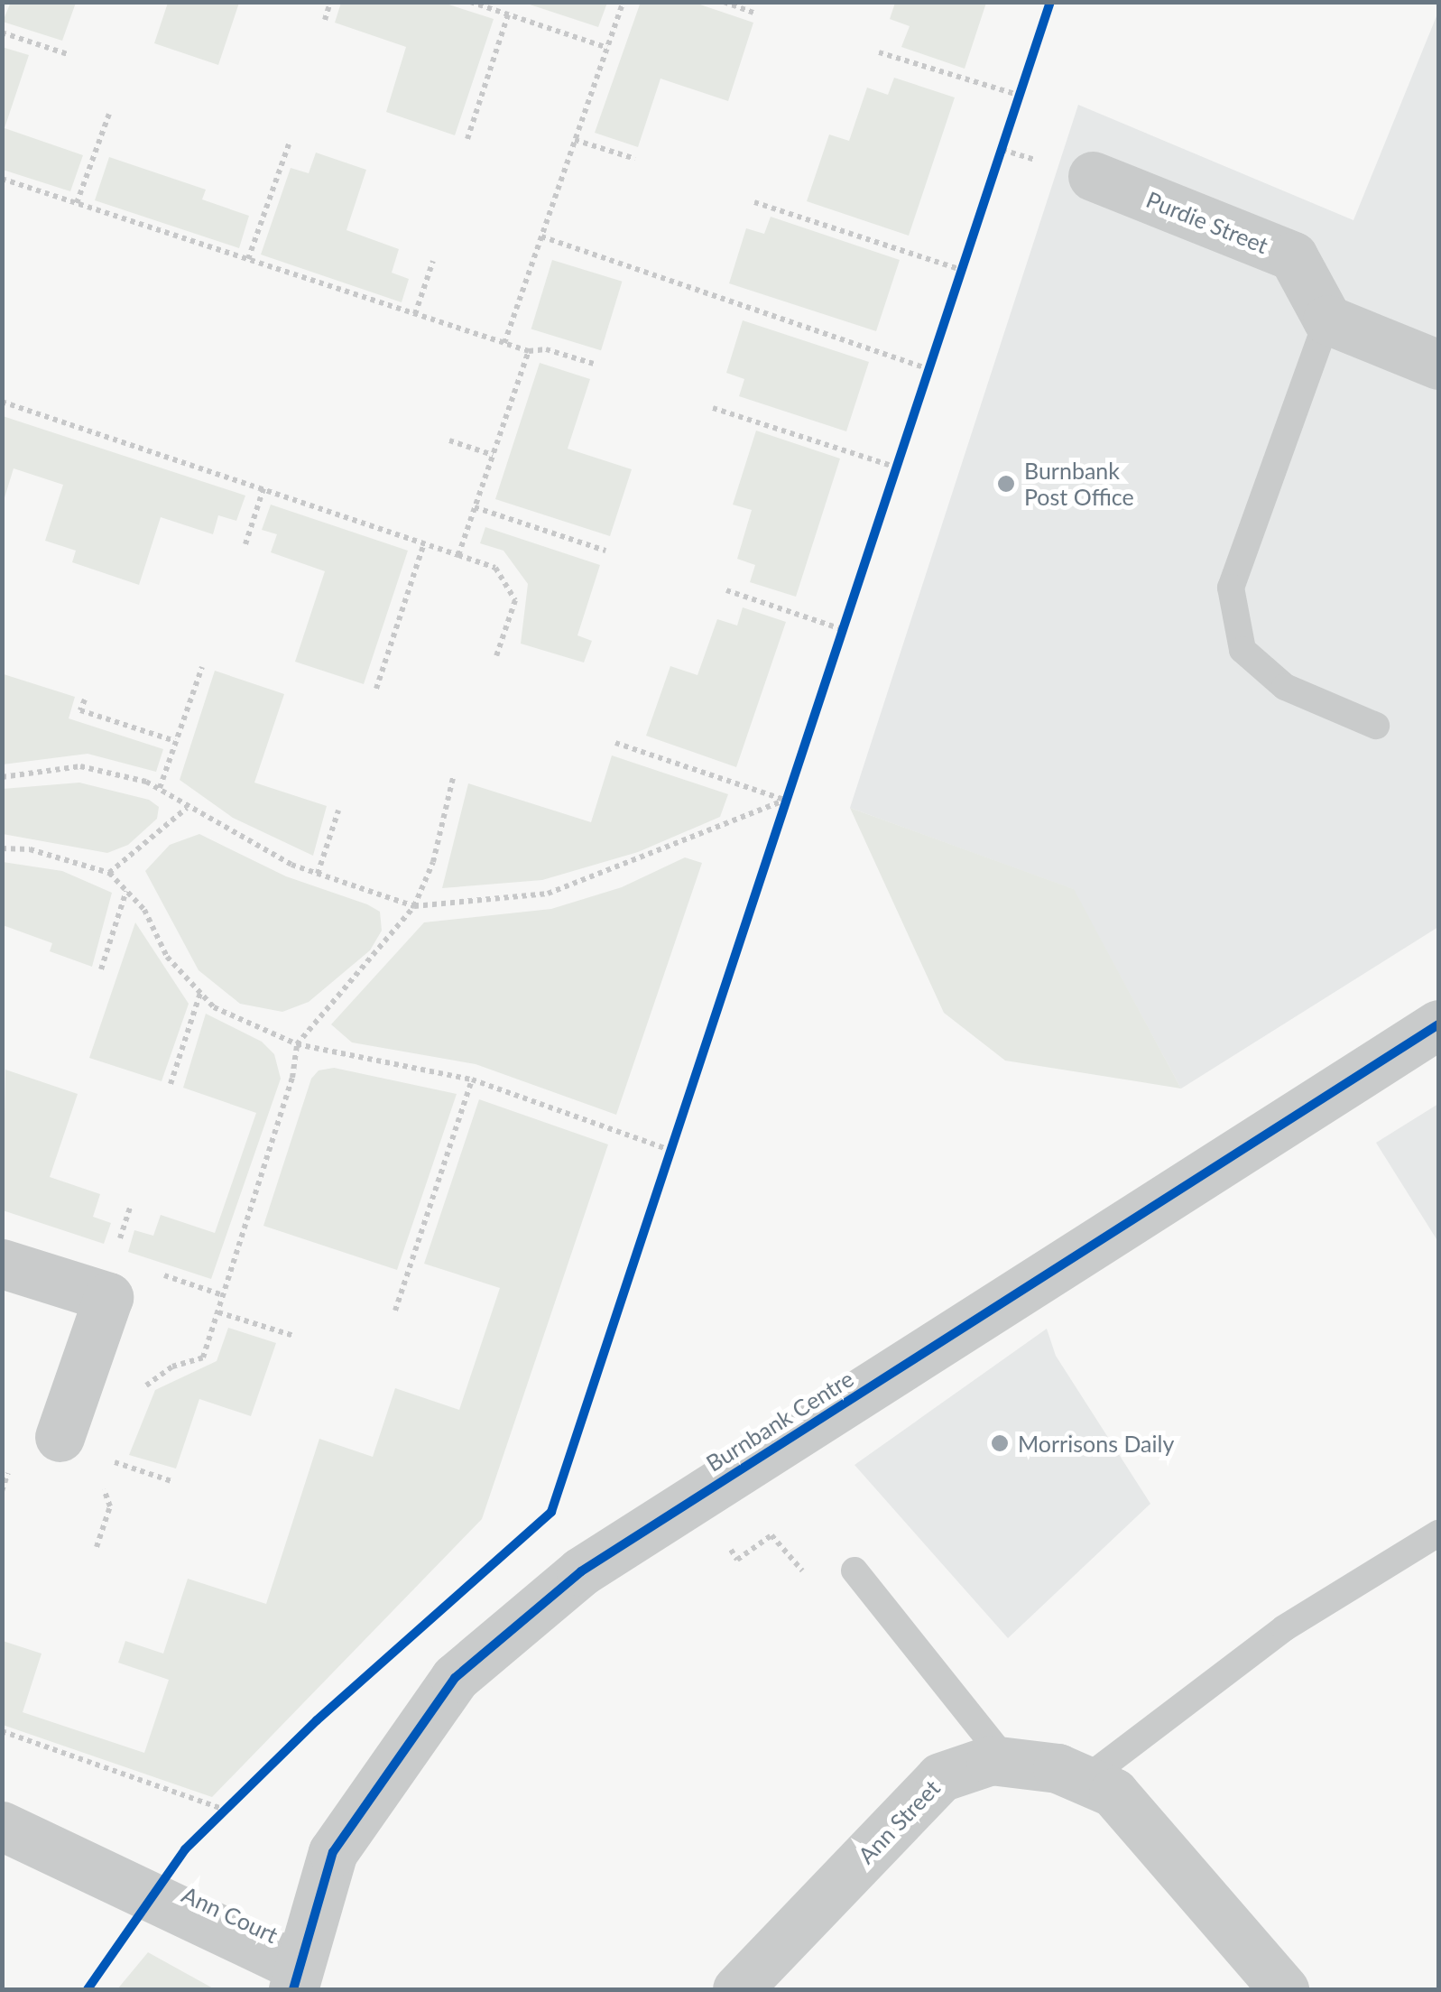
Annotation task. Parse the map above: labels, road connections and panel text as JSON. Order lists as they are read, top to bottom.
{
  "streets": {
    "street": [
      "Purdie Street",
      "Burnbank Centre",
      "Ann Street",
      "Ann Court"
    ]
  },
  "crossings": [
    ["Burnbank Centre", "Ann Court"]
  ],
  "places": ["Burnbank Post Office", "Morrisons Daily"]
}
